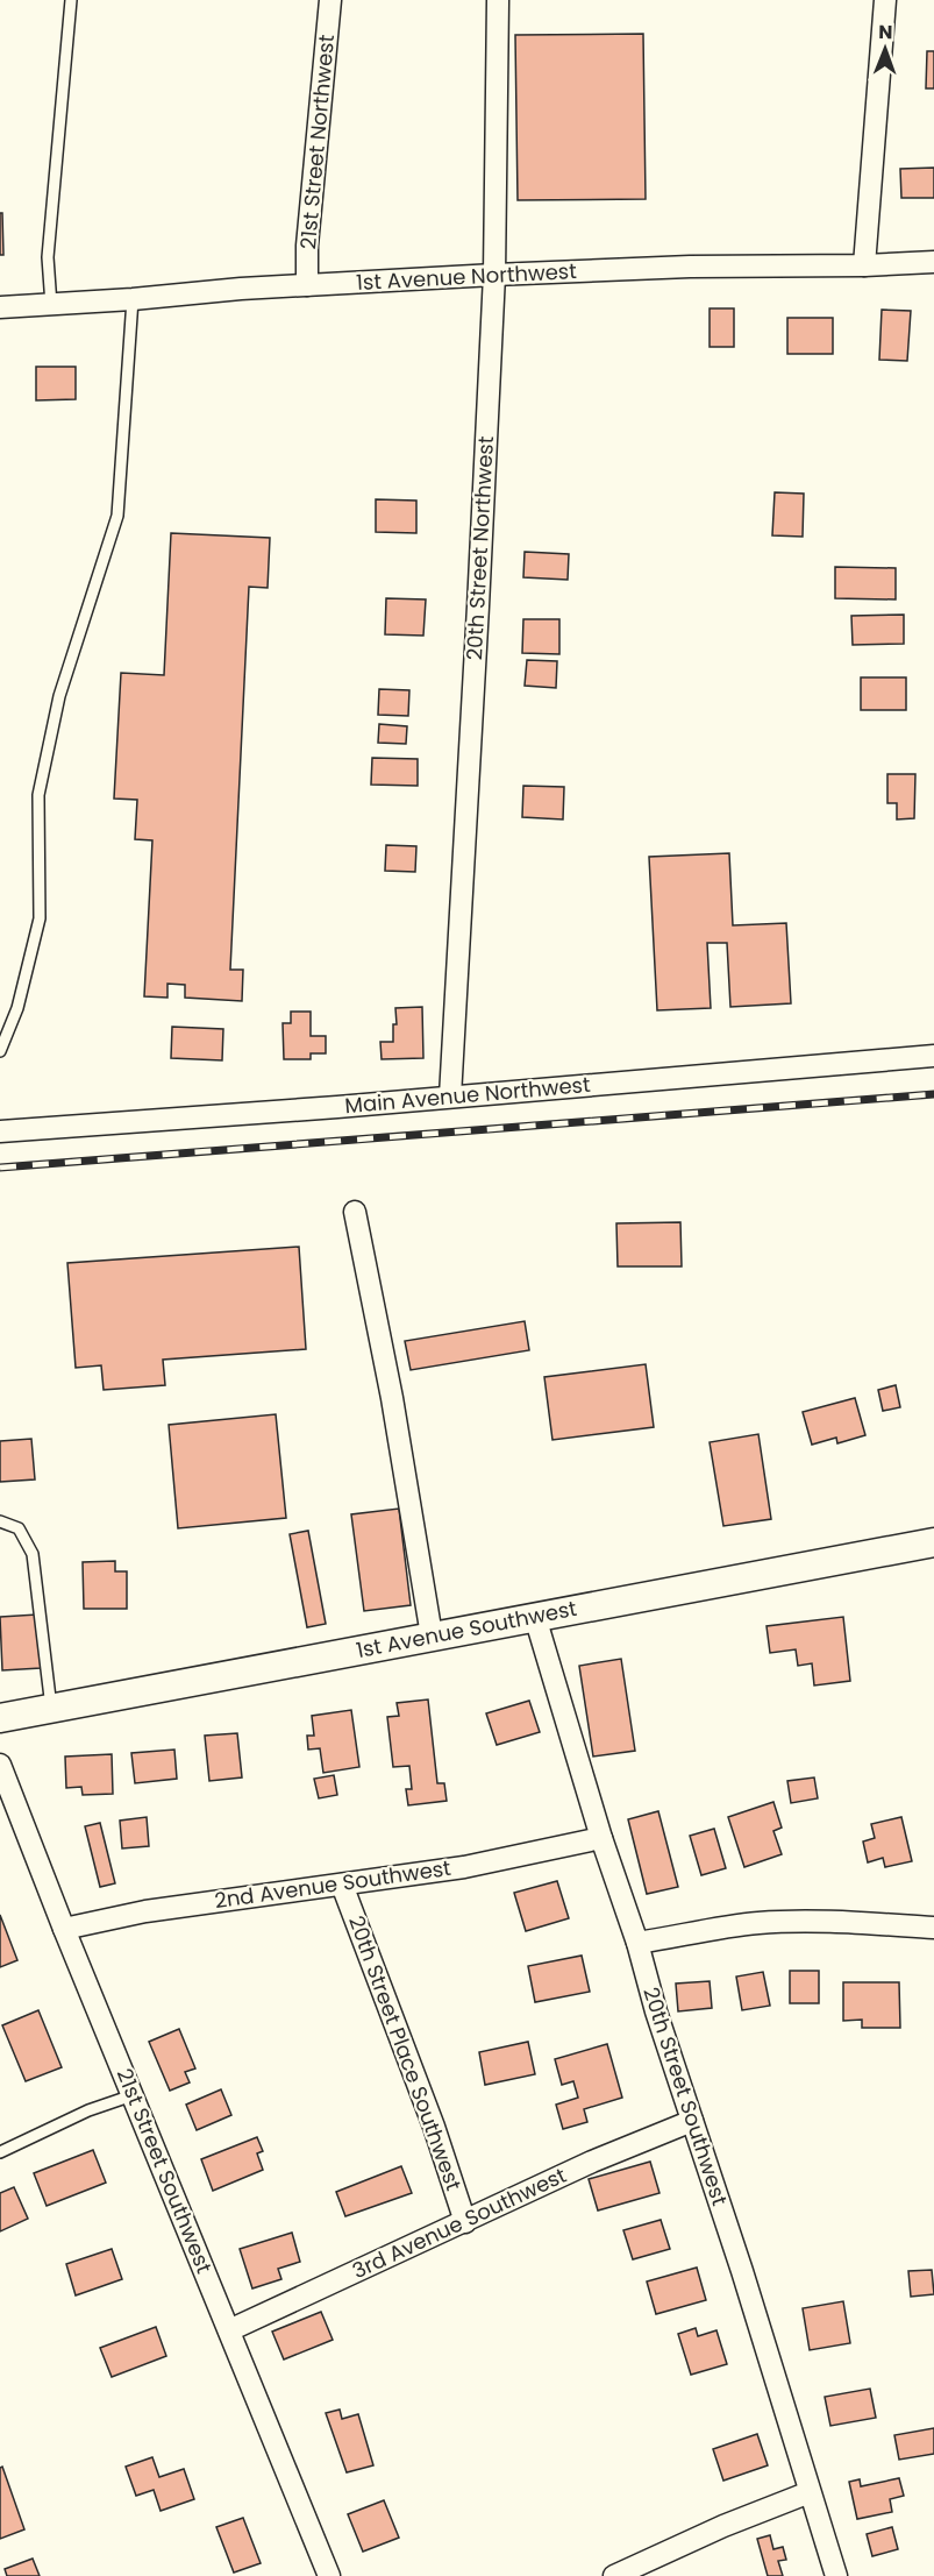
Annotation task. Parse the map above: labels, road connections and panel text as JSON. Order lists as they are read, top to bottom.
{
  "streets": {
    "main road": ["1st Avenue Southwest"],
    "street": [
      "21st Street Northwest",
      "1st Avenue Northwest",
      "20th Street Northwest",
      "Main Avenue Northwest",
      "2nd Avenue Southwest",
      "20th Street Place Southwest",
      "20th Street Southwest",
      "21st Street Southwest",
      "3rd Avenue Southwest"
    ]
  },
  "crossings": [
    ["21st Street Northwest", "1st Avenue Northwest"],
    ["1st Avenue Northwest", "20th Street Northwest"],
    ["20th Street Northwest", "Main Avenue Northwest"],
    ["1st Avenue Southwest", "20th Street Southwest"],
    ["2nd Avenue Southwest", "20th Street Place Southwest"],
    ["2nd Avenue Southwest", "20th Street Southwest"],
    ["2nd Avenue Southwest", "21st Street Southwest"],
    ["20th Street Place Southwest", "3rd Avenue Southwest"],
    ["20th Street Southwest", "3rd Avenue Southwest"],
    ["21st Street Southwest", "3rd Avenue Southwest"]
  ],
  "north": "top"
}
